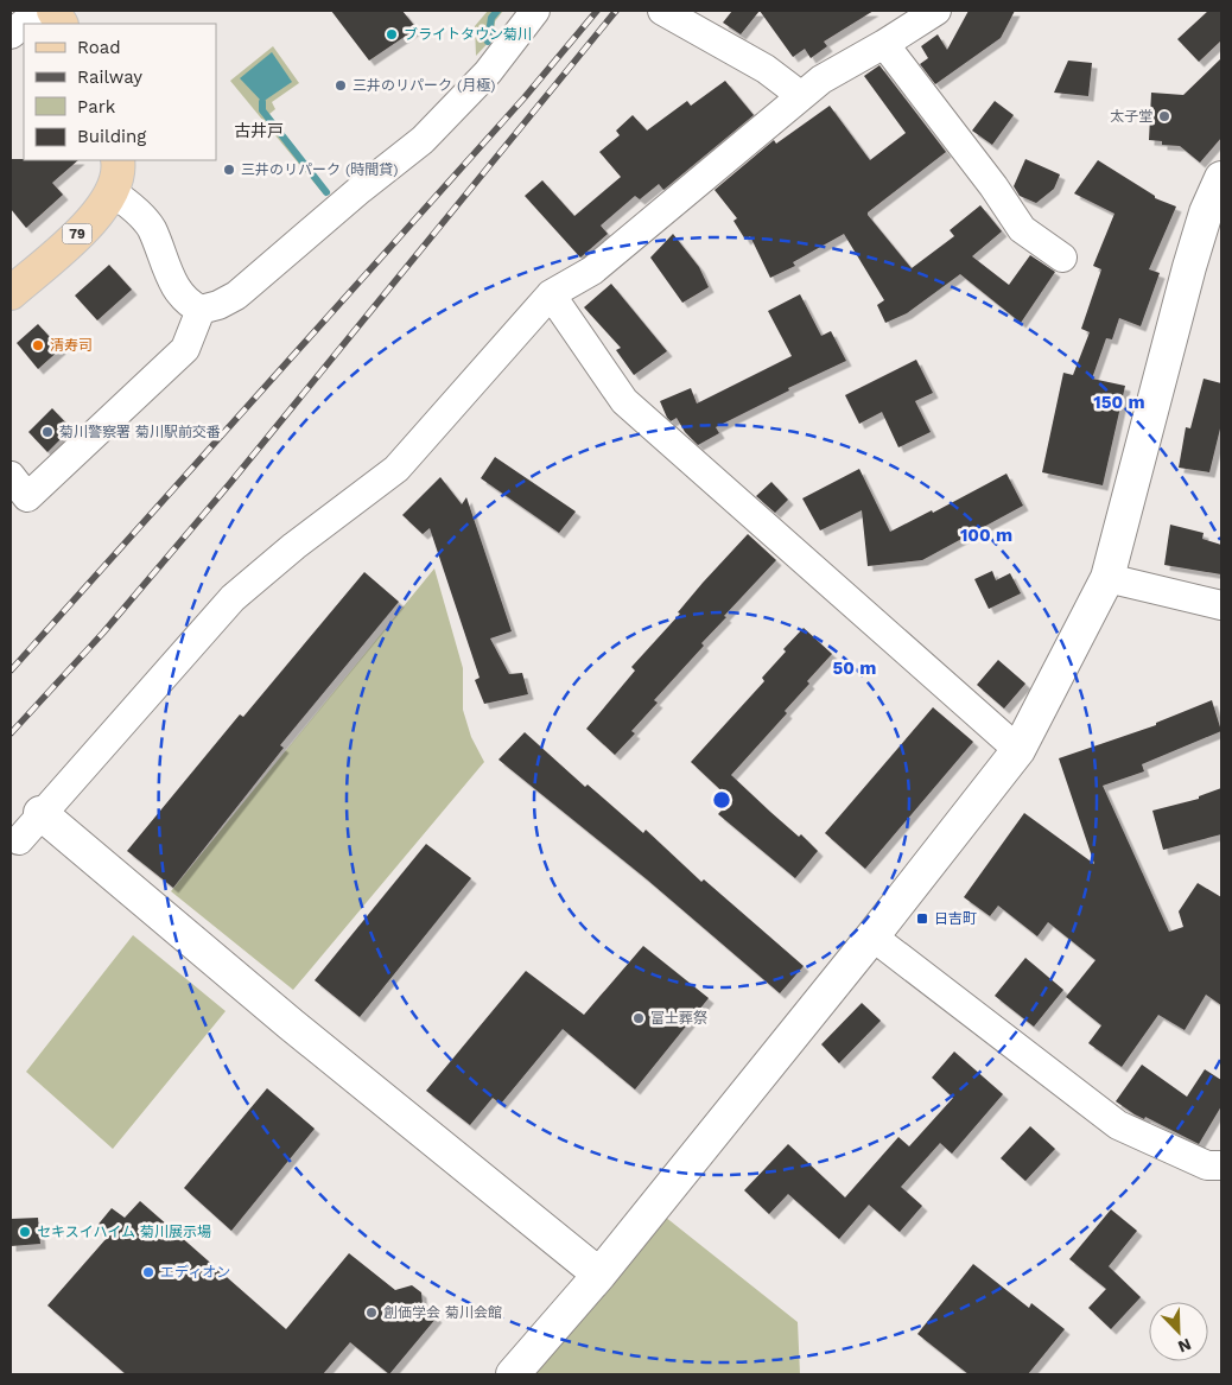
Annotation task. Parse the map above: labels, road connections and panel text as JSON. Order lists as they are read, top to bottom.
{
  "streets": {
    "main road": ["79"]
  },
  "districts": ["古井戸"],
  "places": {
    "other": [
      "ブライトタウン菊川",
      "三井のリパーク (月極)",
      "太子堂",
      "三井のリパーク (時間貸)",
      "清寿司",
      "菊川警察署 菊川駅前交番",
      "富士葬祭",
      "セキスイハイム 菊川展示場",
      "エディオン",
      "創価学会 菊川会館"
    ],
    "transit": ["日吉町"]
  },
  "legend": [
    "Road",
    "Railway",
    "Park",
    "Building"
  ],
  "north": "bottom right",
  "rings": ["150 m", "100 m", "50 m"]
}
